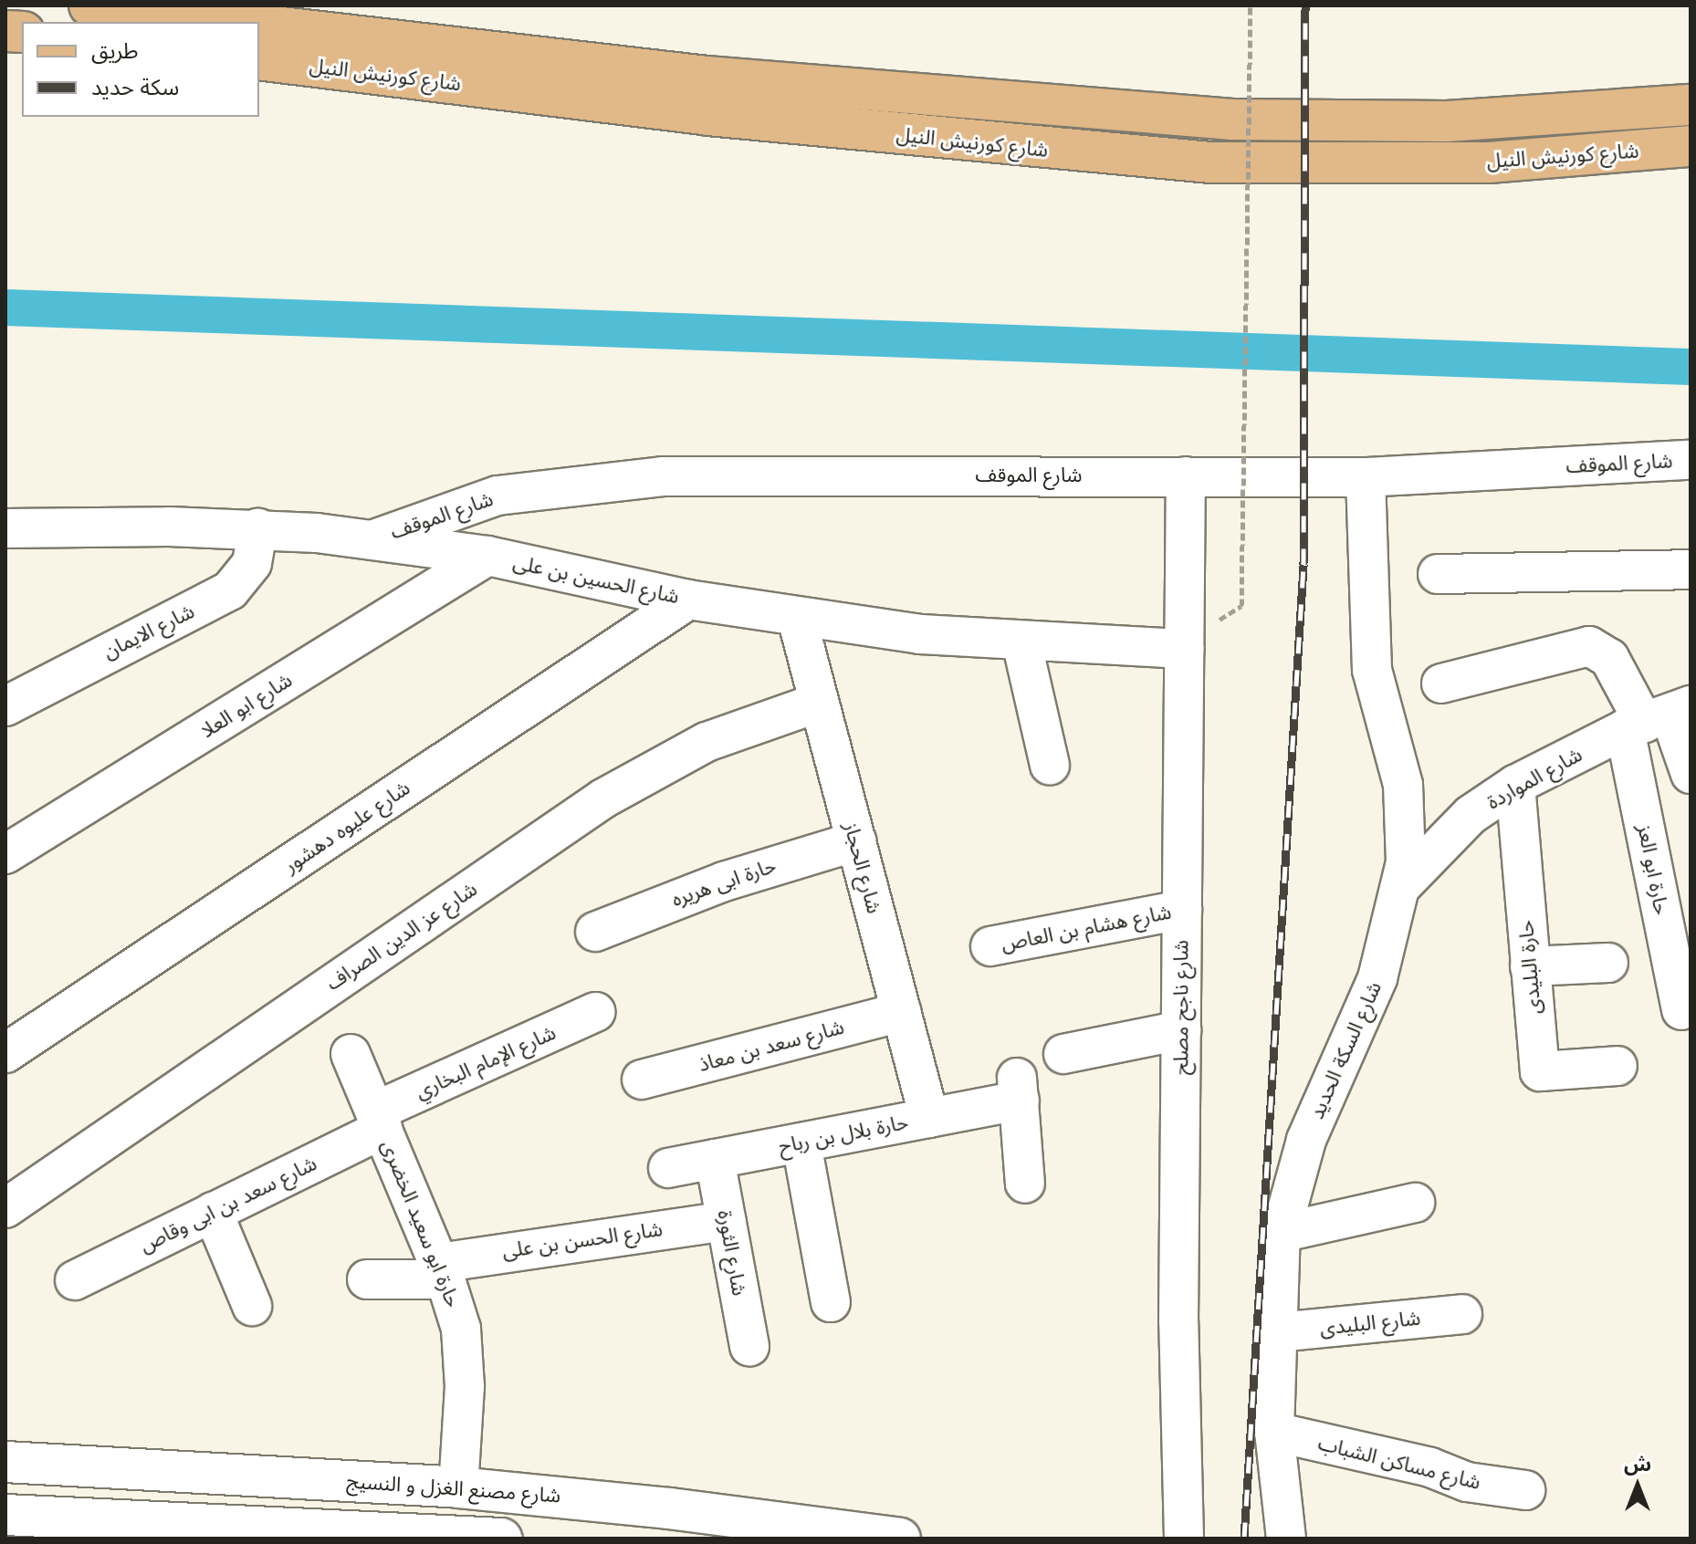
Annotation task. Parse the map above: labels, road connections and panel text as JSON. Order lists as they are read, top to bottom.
{
  "streets": {
    "main road": ["شارع كورنيش النيل", "شارع مصنع الغزل و النسيج"],
    "street": [
      "شارع الموقف",
      "شارع الحسين بن على",
      "شارع الايمان",
      "شارع ابو العلا",
      "شارع المواردة",
      "شارع عليوه دهشور",
      "شارع الحجاز",
      "حارة ابو العز",
      "حارة ابى هريره",
      "شارع هشام بن العاص",
      "شارع عز الدين الصراف",
      "حارة البليدى",
      "شارع ناجح مصلح",
      "شارع سعد بن معاذ",
      "شارع السكة الحديد",
      "شارع الإمام البخاري",
      "حارة بلال بن رباح",
      "شارع سعد بن ابى وقاص",
      "حارة ابو سعيد الخضرى",
      "شارع الحسن بن على",
      "شارع الثورة",
      "شارع البليدى",
      "شارع مساكن الشباب"
    ]
  },
  "crossings": [
    ["شارع الموقف", "شارع الحسين بن على"],
    ["شارع الموقف", "شارع ناجح مصلح"],
    ["شارع الموقف", "شارع السكة الحديد"],
    ["شارع الحسين بن على", "شارع الايمان"],
    ["شارع الحسين بن على", "شارع ابو العلا"],
    ["شارع الحسين بن على", "شارع عليوه دهشور"],
    ["شارع الحسين بن على", "شارع الحجاز"],
    ["شارع الحسين بن على", "شارع ناجح مصلح"],
    ["شارع المواردة", "حارة ابو العز"],
    ["شارع المواردة", "حارة البليدى"],
    ["شارع المواردة", "شارع السكة الحديد"],
    ["شارع الحجاز", "حارة ابى هريره"],
    ["شارع الحجاز", "شارع عز الدين الصراف"],
    ["شارع الحجاز", "شارع سعد بن معاذ"],
    ["شارع الحجاز", "حارة بلال بن رباح"],
    ["شارع هشام بن العاص", "شارع ناجح مصلح"],
    ["شارع السكة الحديد", "شارع البليدى"],
    ["شارع السكة الحديد", "شارع مساكن الشباب"],
    ["شارع الإمام البخاري", "شارع سعد بن ابى وقاص"],
    ["شارع الإمام البخاري", "حارة ابو سعيد الخضرى"],
    ["حارة بلال بن رباح", "شارع الثورة"],
    ["شارع سعد بن ابى وقاص", "حارة ابو سعيد الخضرى"],
    ["حارة ابو سعيد الخضرى", "شارع الحسن بن على"],
    ["حارة ابو سعيد الخضرى", "شارع مصنع الغزل و النسيج"],
    ["شارع الحسن بن على", "شارع الثورة"]
  ],
  "legend": ["طريق", "سكة حديد"],
  "north": "top"
}
